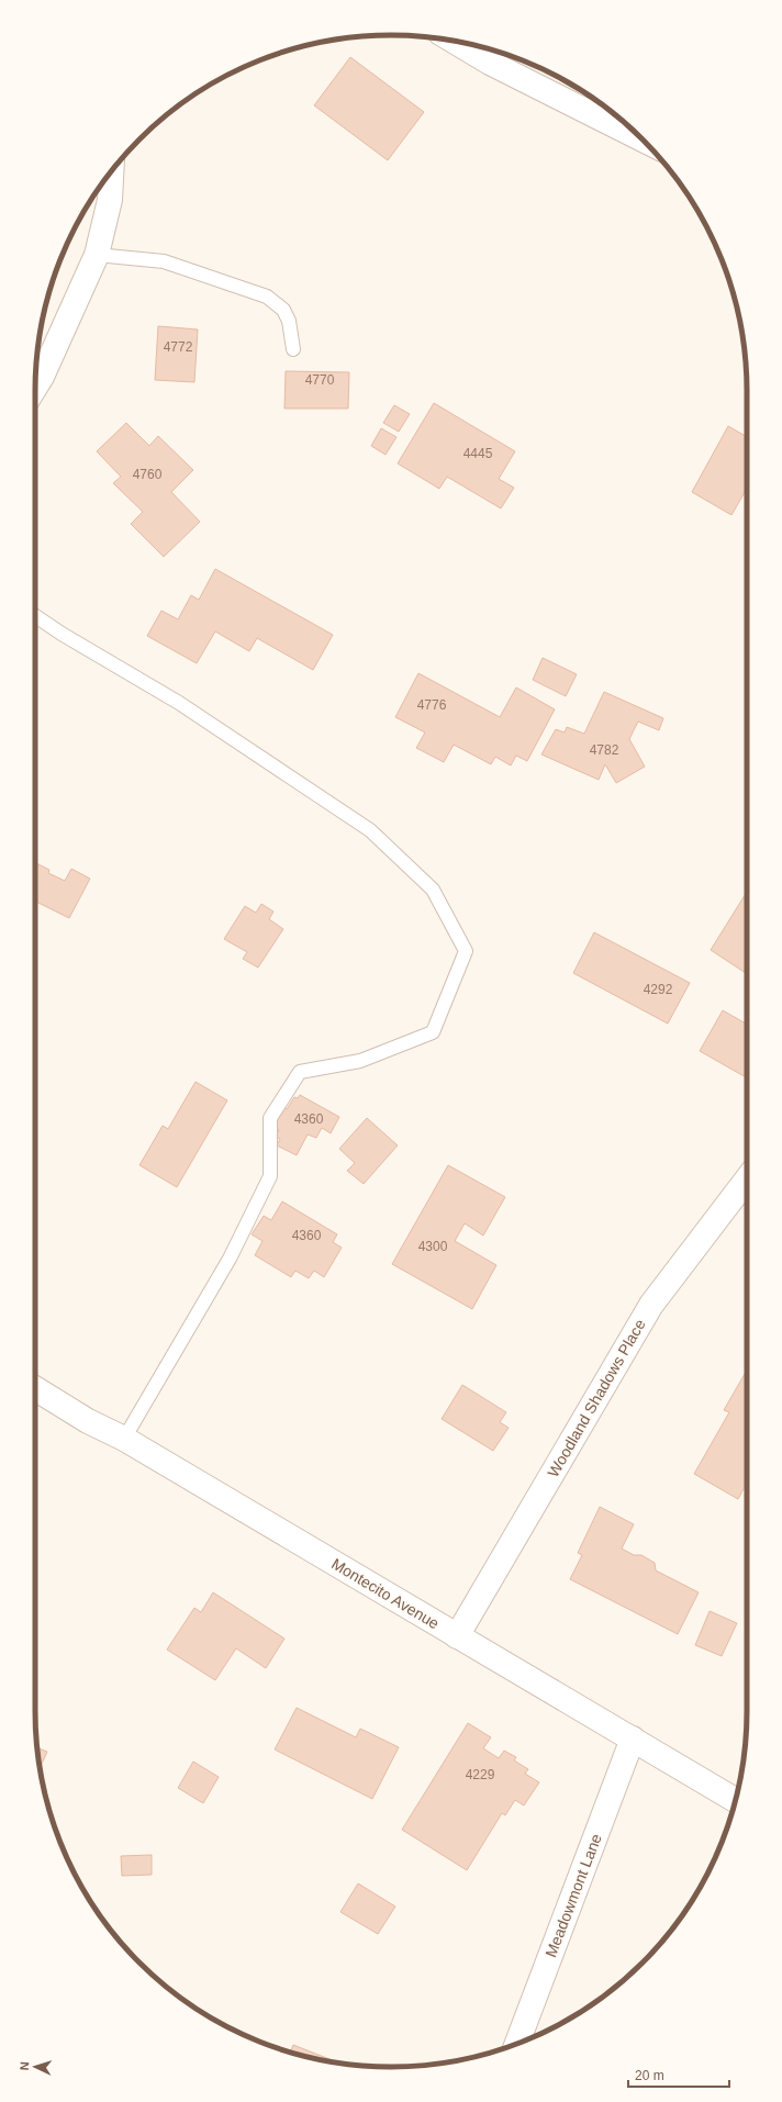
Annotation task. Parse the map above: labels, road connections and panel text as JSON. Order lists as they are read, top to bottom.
{
  "streets": {
    "street": ["Woodland Shadows Place", "Montecito Avenue", "Meadowmont Lane"]
  },
  "crossings": [
    ["Woodland Shadows Place", "Montecito Avenue"],
    ["Montecito Avenue", "Meadowmont Lane"]
  ],
  "house_numbers": [
    "4772",
    "4770",
    "4445",
    "4760",
    "4776",
    "4782",
    "4292",
    "4360",
    "4360",
    "4300",
    "4229"
  ],
  "scale_bar": "20 m",
  "north": "left"
}
